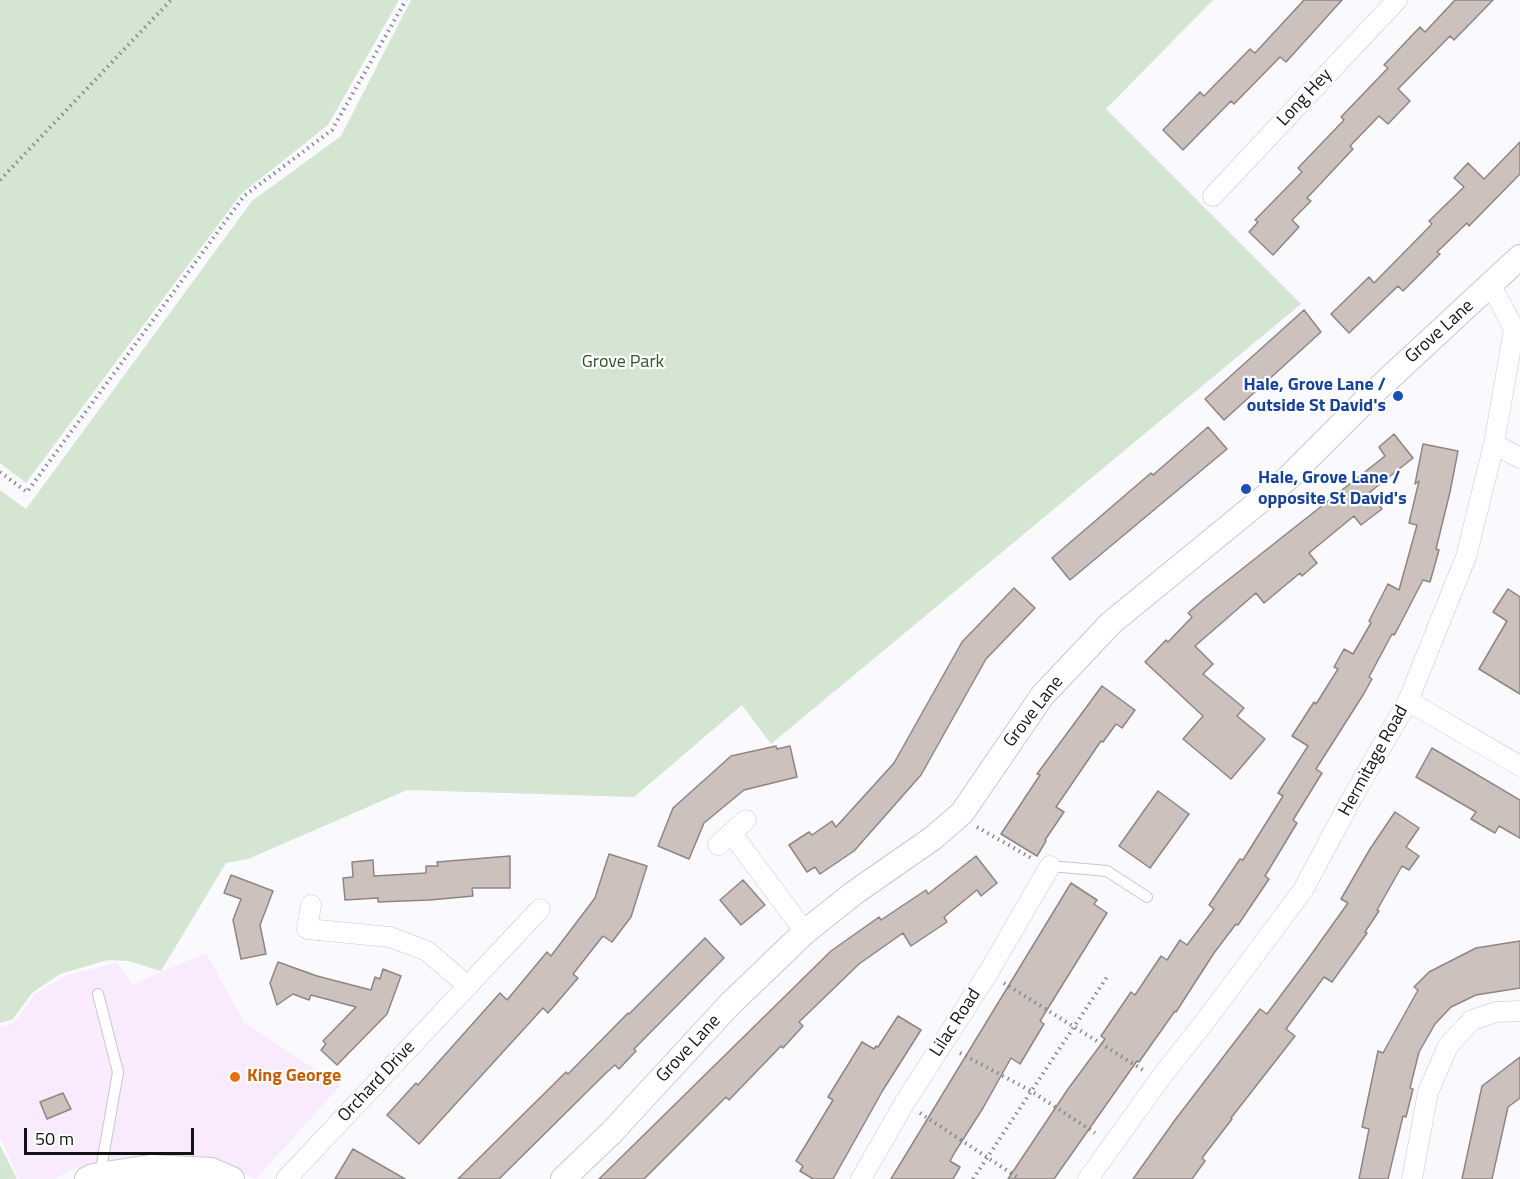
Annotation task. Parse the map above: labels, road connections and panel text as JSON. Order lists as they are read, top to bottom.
{
  "streets": {
    "street": [
      "Long Hey",
      "Grove Lane",
      "Hermitage Road",
      "Lilac Road",
      "Orchard Drive"
    ]
  },
  "crossings": [
    ["Grove Lane", "Hermitage Road"]
  ],
  "parks": ["Grove Park"],
  "places": ["Hale, Grove Lane / outside St David's", "Hale, Grove Lane / opposite St David's", "King George"],
  "scale_bar": "50 m"
}
